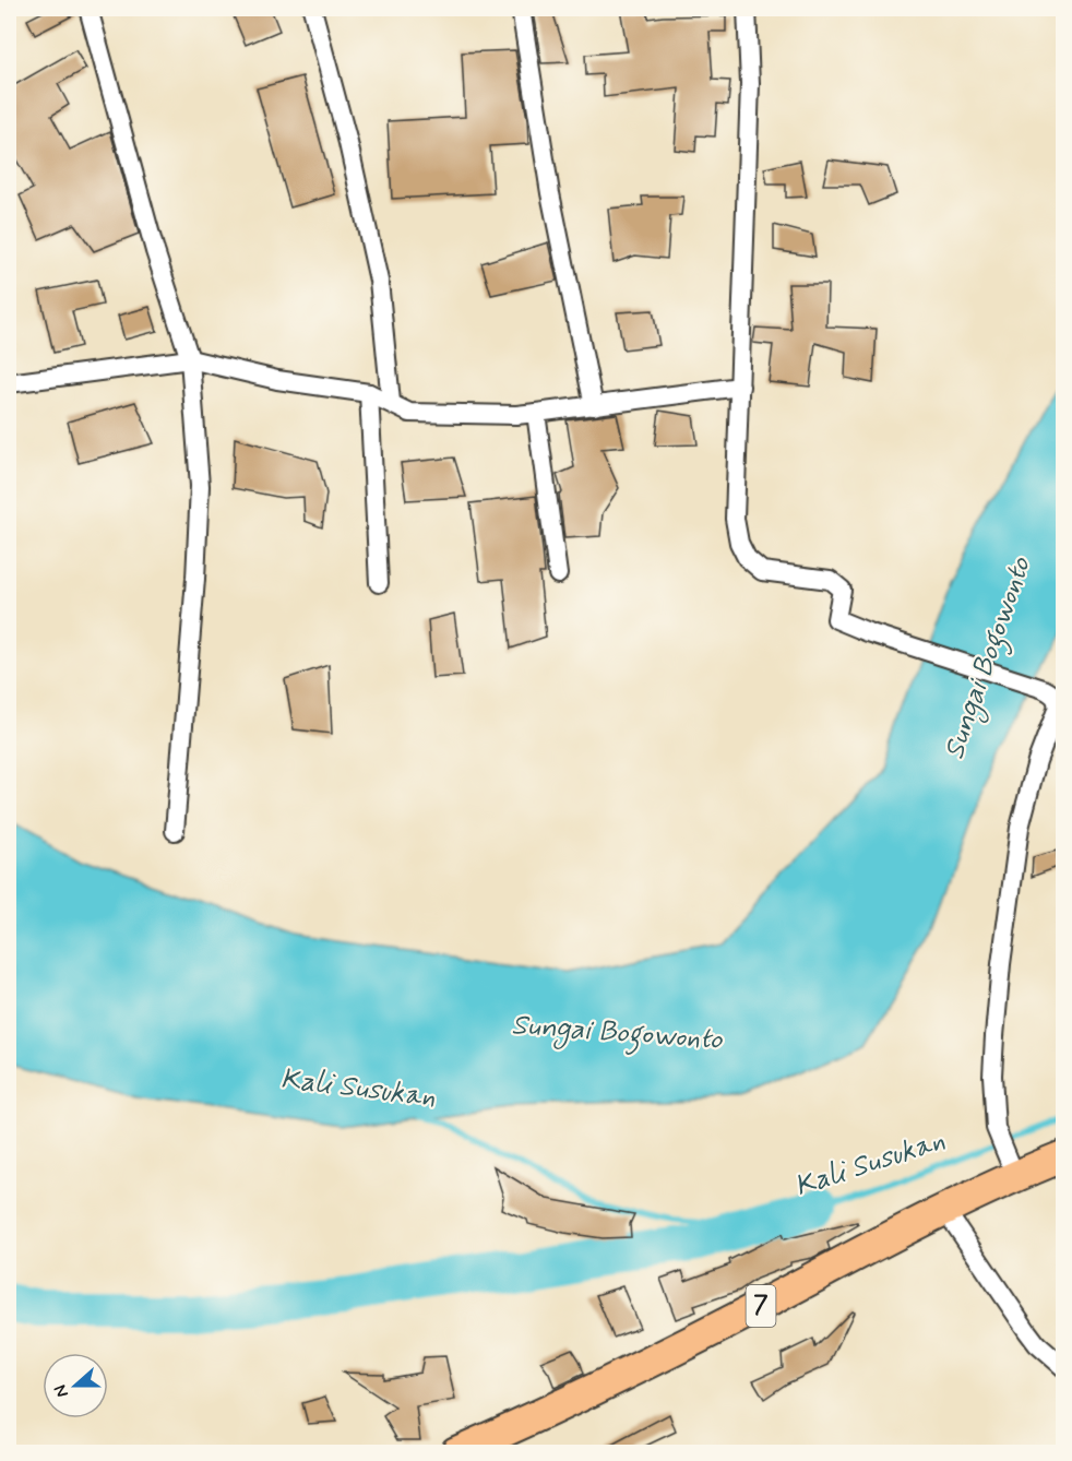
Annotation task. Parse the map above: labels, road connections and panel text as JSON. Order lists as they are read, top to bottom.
{
  "streets": {
    "highway": ["7"]
  },
  "water": ["Sungai Bogowonto", "Kali Susukan"],
  "north": "left"
}
